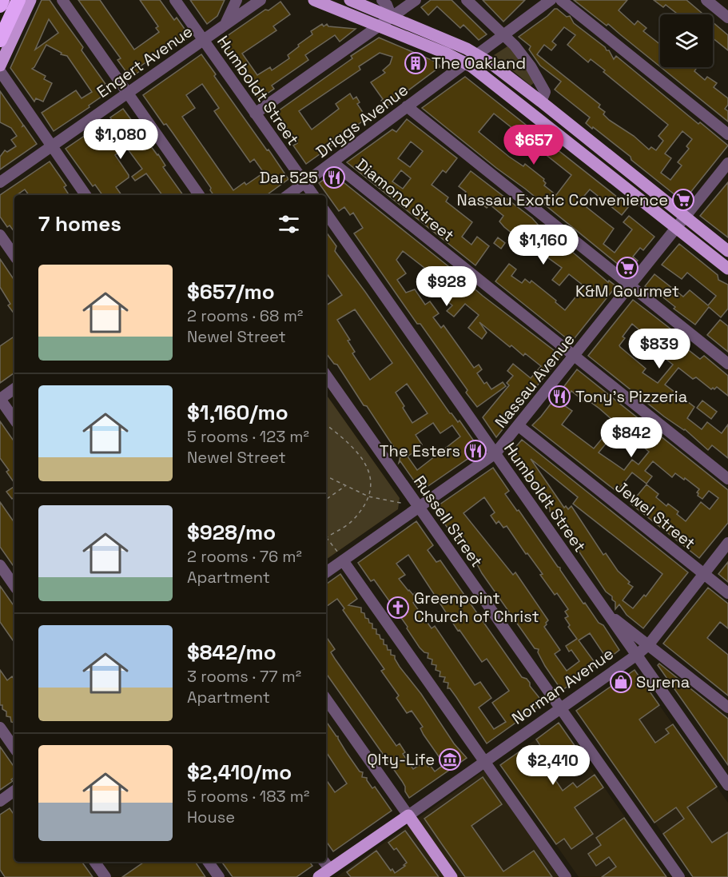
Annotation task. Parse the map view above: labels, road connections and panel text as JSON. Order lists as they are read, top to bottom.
{
  "streets": {
    "main road": ["Norman Avenue"],
    "street": [
      "Engert Avenue",
      "Humboldt Street",
      "Driggs Avenue",
      "Diamond Street",
      "Nassau Avenue",
      "Jewel Street",
      "Russell Street"
    ]
  },
  "crossings": [
    ["Engert Avenue", "Humboldt Street"],
    ["Humboldt Street", "Driggs Avenue"],
    ["Humboldt Street", "Nassau Avenue"],
    ["Humboldt Street", "Norman Avenue"],
    ["Driggs Avenue", "Diamond Street"],
    ["Diamond Street", "Nassau Avenue"],
    ["Nassau Avenue", "Jewel Street"],
    ["Nassau Avenue", "Russell Street"],
    ["Jewel Street", "Norman Avenue"],
    ["Russell Street", "Norman Avenue"]
  ],
  "places": {
    "building": ["The Oakland"],
    "restaurant": ["Dar 525", "Tony's Pizzeria", "The Esters"],
    "supermarket": ["Nassau Exotic Convenience", "K&M Gourmet"],
    "church": ["Greenpoint Church of Christ"],
    "shop": ["Syrena"],
    "museum": ["Qlty-Life"]
  },
  "page": {
    "price": [
      "$1,080",
      "$657",
      "$1,160",
      "$928",
      "$839",
      "$842",
      "$2,410"
    ],
    "heading": "7 homes",
    "list": [
      {
        "name": "$657/mo",
        "note": "2 rooms · 68 m² · Newel Street"
      },
      {
        "name": "$1,160/mo",
        "note": "5 rooms · 123 m² · Newel Street"
      },
      {
        "name": "$928/mo",
        "note": "2 rooms · 76 m² · Apartment"
      },
      {
        "name": "$842/mo",
        "note": "3 rooms · 77 m² · Apartment"
      },
      {
        "name": "$2,410/mo",
        "note": "5 rooms · 183 m² · House"
      }
    ]
  }
}
